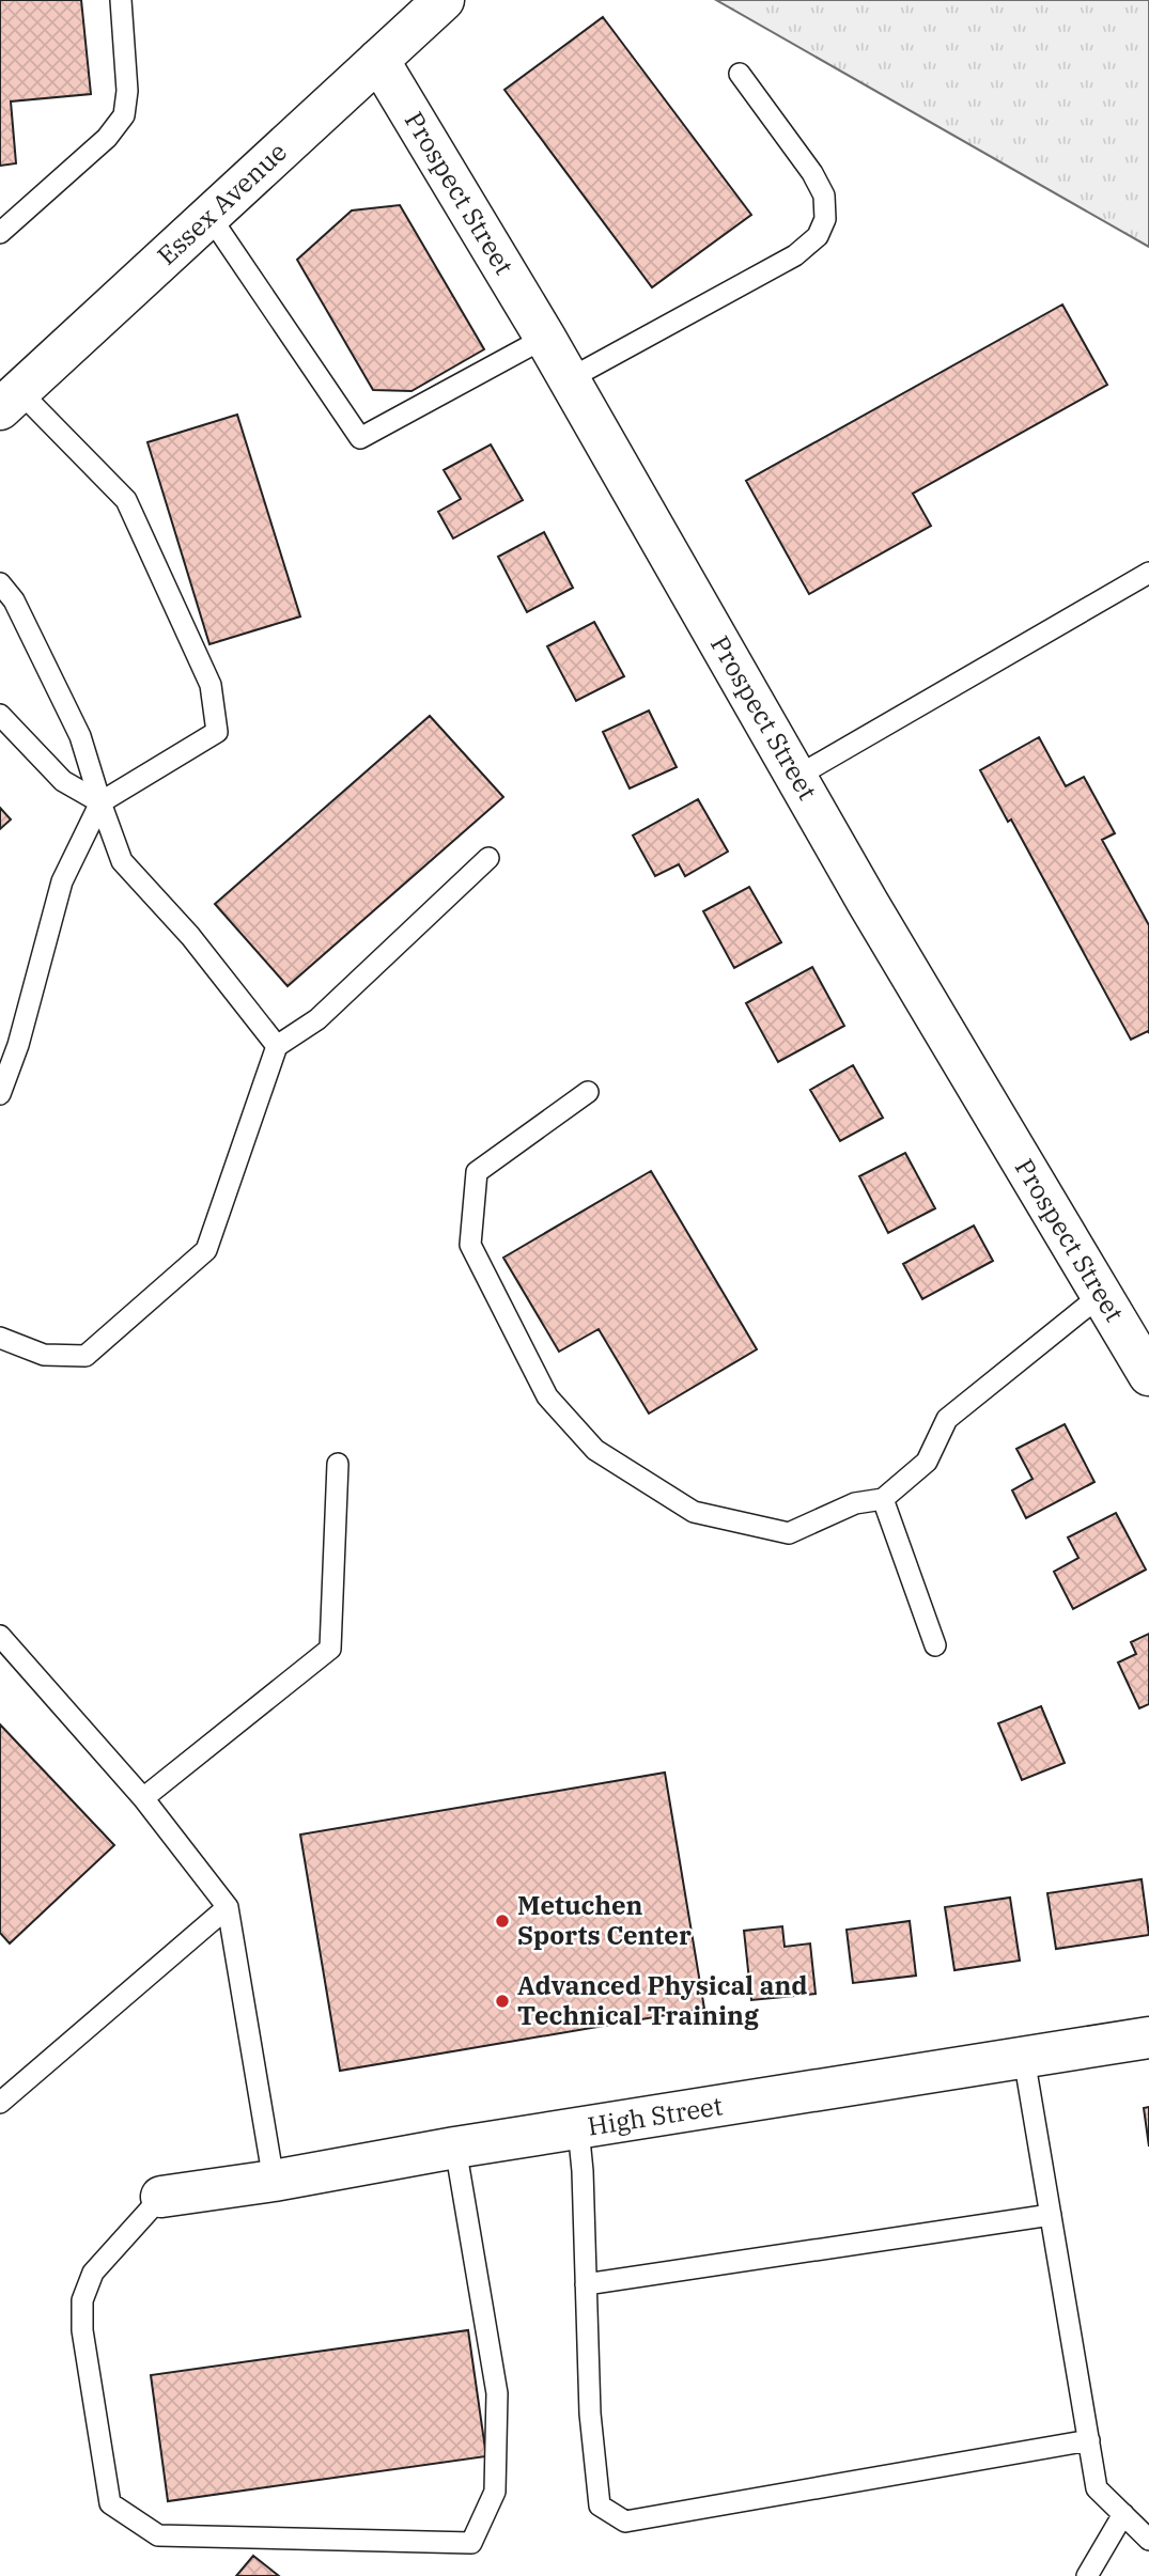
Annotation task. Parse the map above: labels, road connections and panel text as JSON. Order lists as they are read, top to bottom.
{
  "streets": {
    "street": ["Prospect Street", "Essex Avenue", "High Street"]
  },
  "crossings": [
    ["Prospect Street", "Essex Avenue"]
  ],
  "places": ["Metuchen Sports Center", "Advanced Physical and Technical Training"]
}
